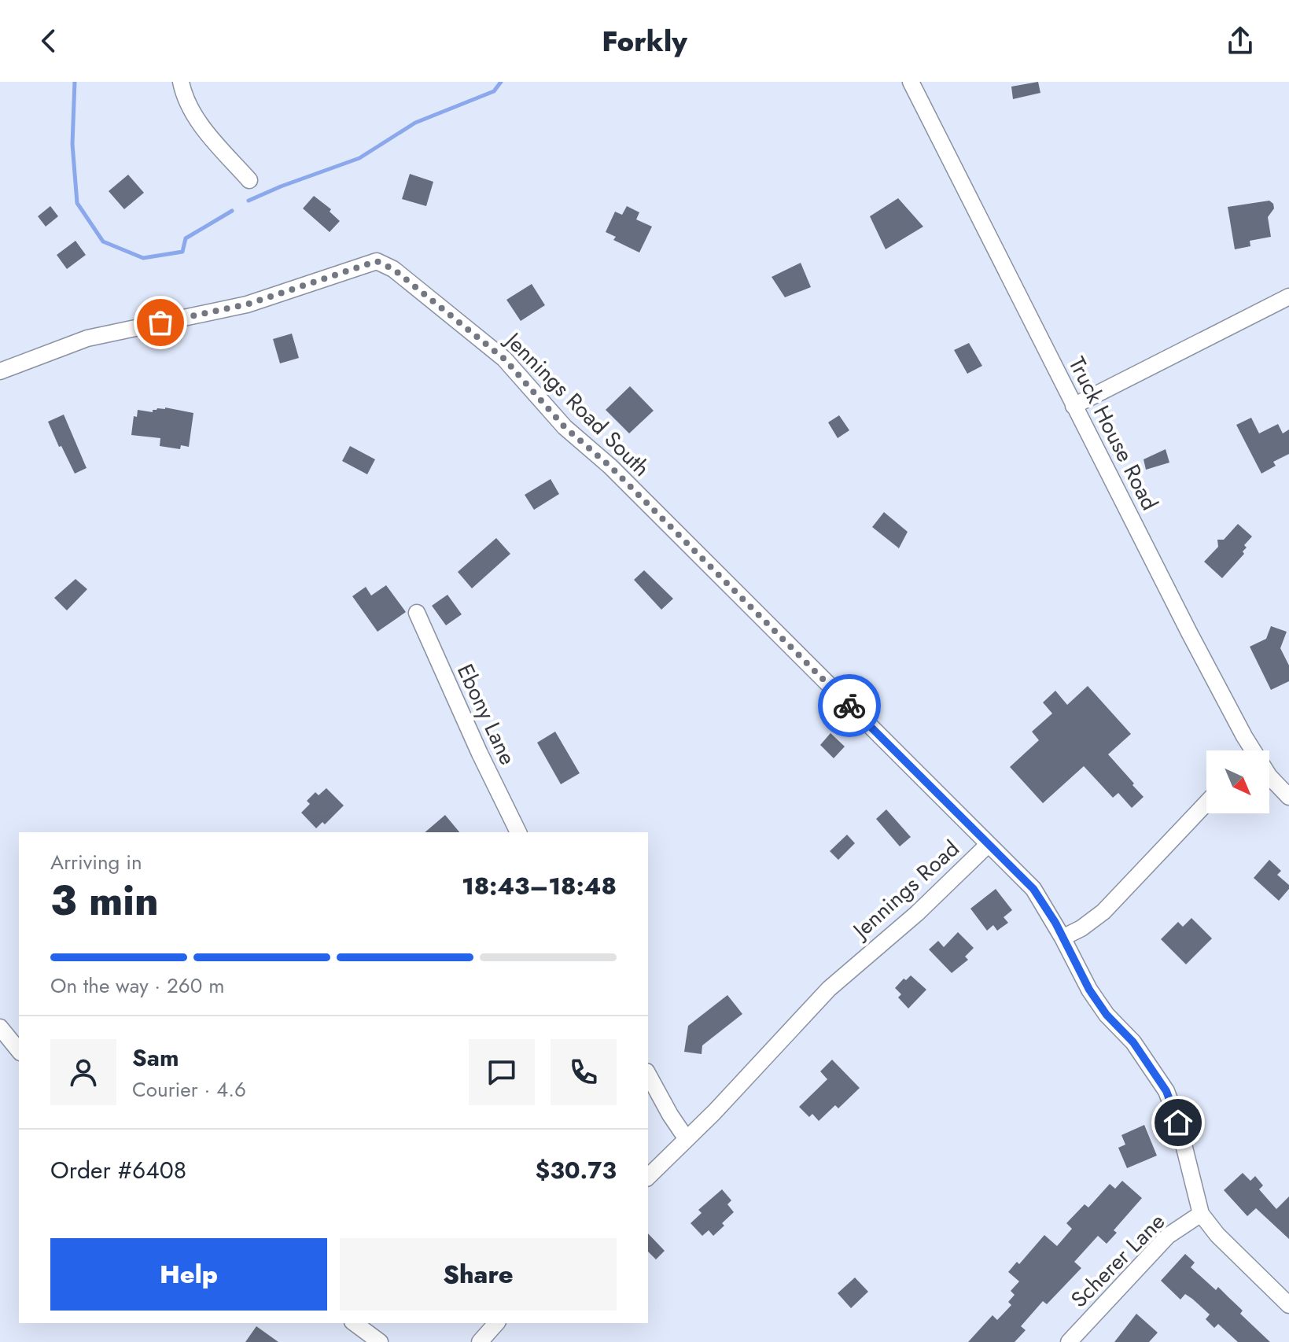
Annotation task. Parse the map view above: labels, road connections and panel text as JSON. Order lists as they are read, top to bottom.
{
  "streets": {
    "street": [
      "Jennings Road South",
      "Truck House Road",
      "Ebony Lane",
      "Jennings Road",
      "Scherer Lane"
    ]
  },
  "crossings": [
    ["Jennings Road South", "Jennings Road"],
    ["Jennings Road", "Scherer Lane"]
  ],
  "north": "bottom right",
  "page": {
    "header": "Forkly",
    "heading": ["3 min", "Arriving in", "18:43–18:48"],
    "panel": [
      "Sam",
      "Courier · 4.6",
      "Order #6408",
      "$30.73"
    ],
    "bar": "On the way · 260 m",
    "buttons": ["Help", "Share"]
  }
}
